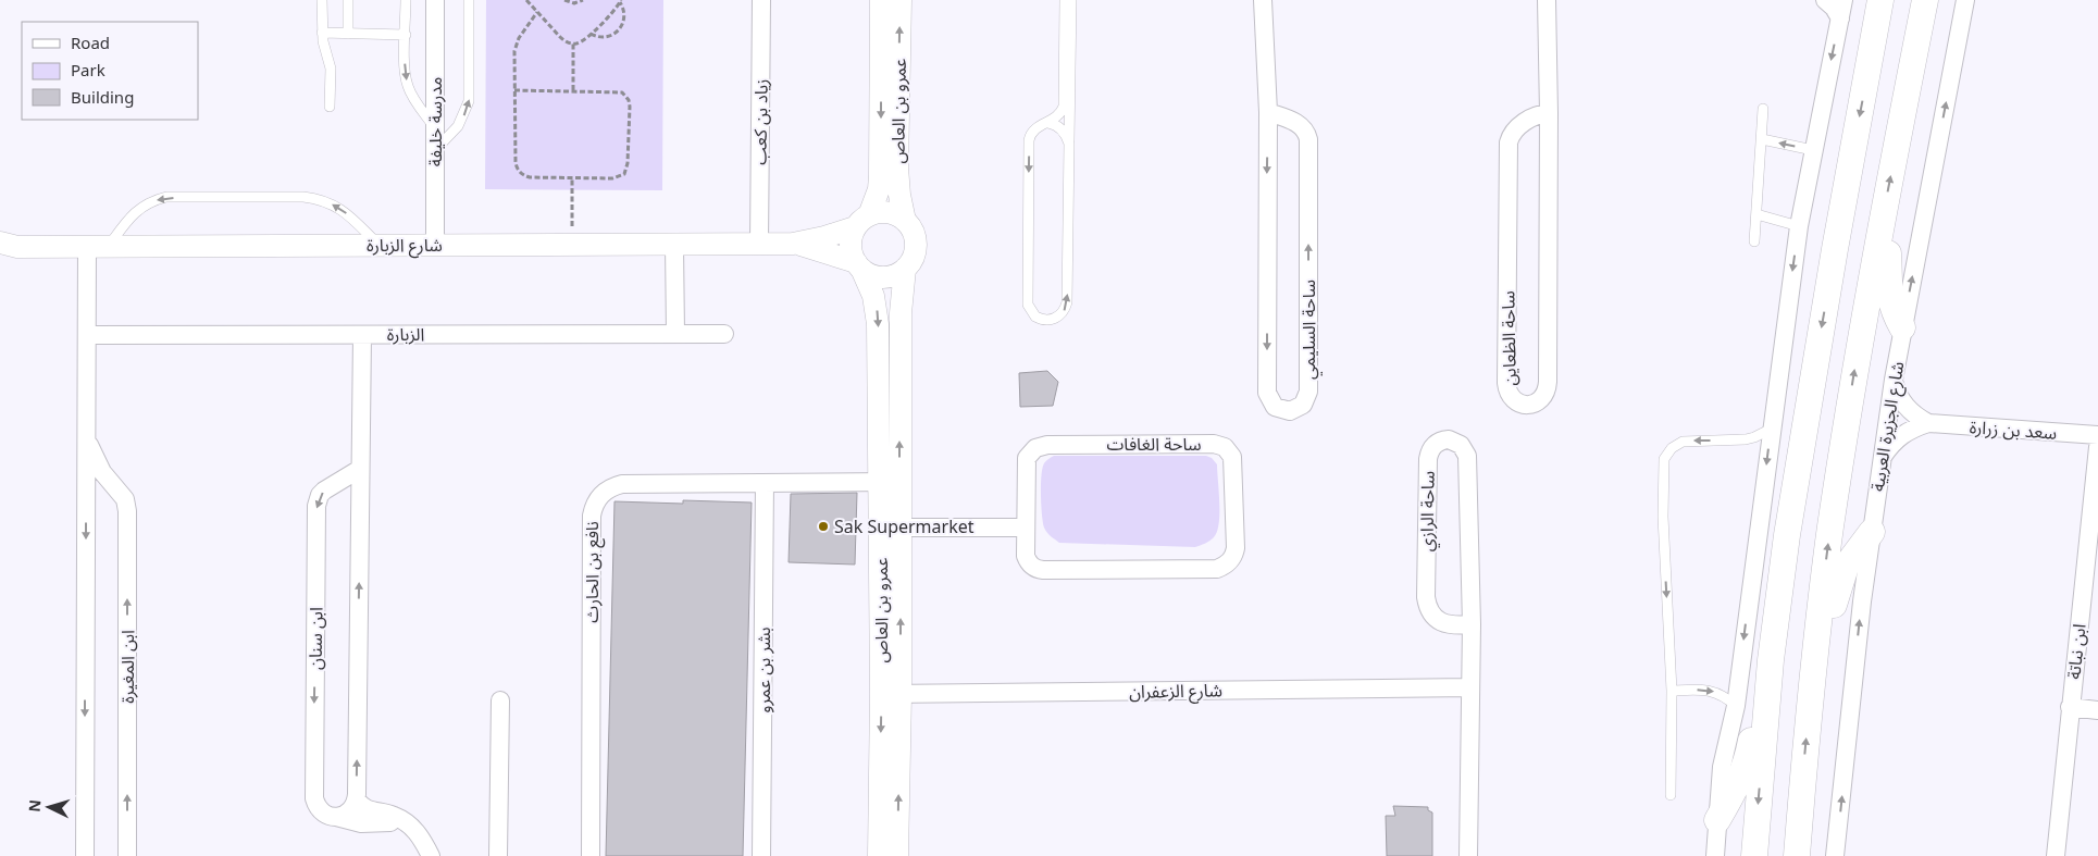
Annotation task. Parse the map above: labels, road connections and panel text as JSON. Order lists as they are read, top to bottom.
{
  "streets": {
    "street": [
      "عمرو بن العاص",
      "مدرسة خليفة",
      "زياد بن كعب",
      "شارع الزبارة",
      "ساحة السليمي",
      "الزبارة",
      "ساحة الظعاين",
      "شارع الجزيرة العربية",
      "سعد بن زرارة",
      "ساحة الغافات",
      "ساحة الرازي",
      "نافع بن الحارث",
      "ابن سنان",
      "ابن نباتة",
      "ابن المغيرة",
      "بشر بن عمرو",
      "شارع الزعفران"
    ]
  },
  "crossings": [
    ["عمرو بن العاص", "شارع الزبارة"],
    ["عمرو بن العاص", "نافع بن الحارث"],
    ["عمرو بن العاص", "شارع الزعفران"],
    ["مدرسة خليفة", "شارع الزبارة"],
    ["زياد بن كعب", "شارع الزبارة"],
    ["شارع الزبارة", "ابن المغيرة"],
    ["الزبارة", "ابن المغيرة"],
    ["شارع الجزيرة العربية", "سعد بن زرارة"],
    ["ساحة الرازي", "شارع الزعفران"],
    ["نافع بن الحارث", "بشر بن عمرو"]
  ],
  "places": ["Sak Supermarket"],
  "legend": ["Road", "Park", "Building"],
  "north": "left"
}
